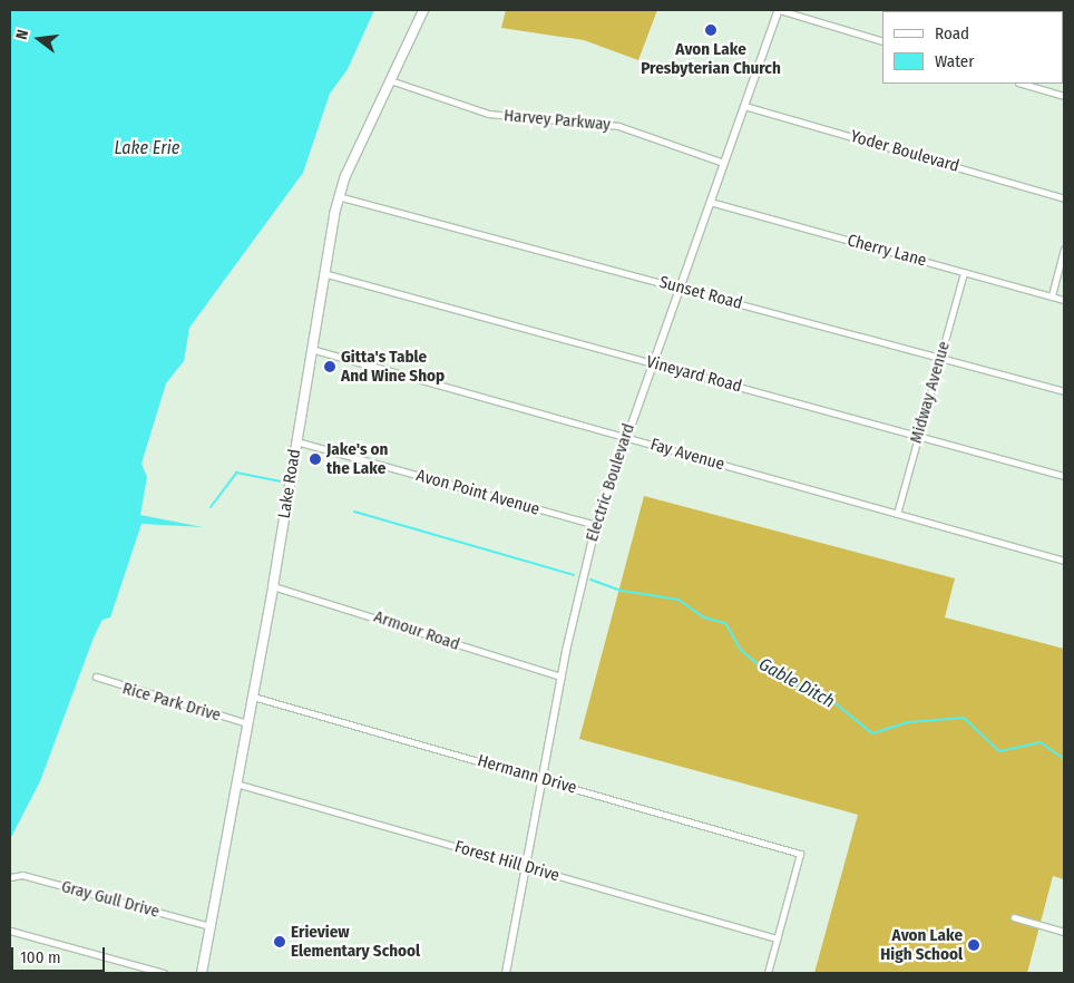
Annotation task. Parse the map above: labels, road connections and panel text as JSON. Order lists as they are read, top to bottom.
{
  "streets": {
    "main road": ["Lake Road"],
    "street": [
      "Harvey Parkway",
      "Yoder Boulevard",
      "Cherry Lane",
      "Sunset Road",
      "Vineyard Road",
      "Midway Avenue",
      "Fay Avenue",
      "Electric Boulevard",
      "Avon Point Avenue",
      "Armour Road",
      "Rice Park Drive",
      "Hermann Drive",
      "Forest Hill Drive",
      "Gray Gull Drive"
    ]
  },
  "crossings": [
    ["Harvey Parkway", "Electric Boulevard"],
    ["Harvey Parkway", "Lake Road"],
    ["Yoder Boulevard", "Electric Boulevard"],
    ["Cherry Lane", "Midway Avenue"],
    ["Cherry Lane", "Electric Boulevard"],
    ["Sunset Road", "Midway Avenue"],
    ["Sunset Road", "Electric Boulevard"],
    ["Sunset Road", "Lake Road"],
    ["Vineyard Road", "Midway Avenue"],
    ["Vineyard Road", "Electric Boulevard"],
    ["Vineyard Road", "Lake Road"],
    ["Midway Avenue", "Fay Avenue"],
    ["Fay Avenue", "Electric Boulevard"],
    ["Fay Avenue", "Lake Road"],
    ["Electric Boulevard", "Avon Point Avenue"],
    ["Electric Boulevard", "Armour Road"],
    ["Electric Boulevard", "Hermann Drive"],
    ["Electric Boulevard", "Forest Hill Drive"],
    ["Lake Road", "Avon Point Avenue"],
    ["Lake Road", "Armour Road"],
    ["Lake Road", "Rice Park Drive"],
    ["Lake Road", "Hermann Drive"],
    ["Lake Road", "Forest Hill Drive"],
    ["Lake Road", "Gray Gull Drive"],
    ["Hermann Drive", "Forest Hill Drive"]
  ],
  "water": ["Lake Erie", "Gable Ditch"],
  "places": [
    "Avon Lake Presbyterian Church",
    "Gitta's Table And Wine Shop",
    "Jake's on the Lake",
    "Erieview Elementary School",
    "Avon Lake High School"
  ],
  "legend": ["Road", "Water"],
  "scale_bar": "100 m",
  "north": "left"
}
